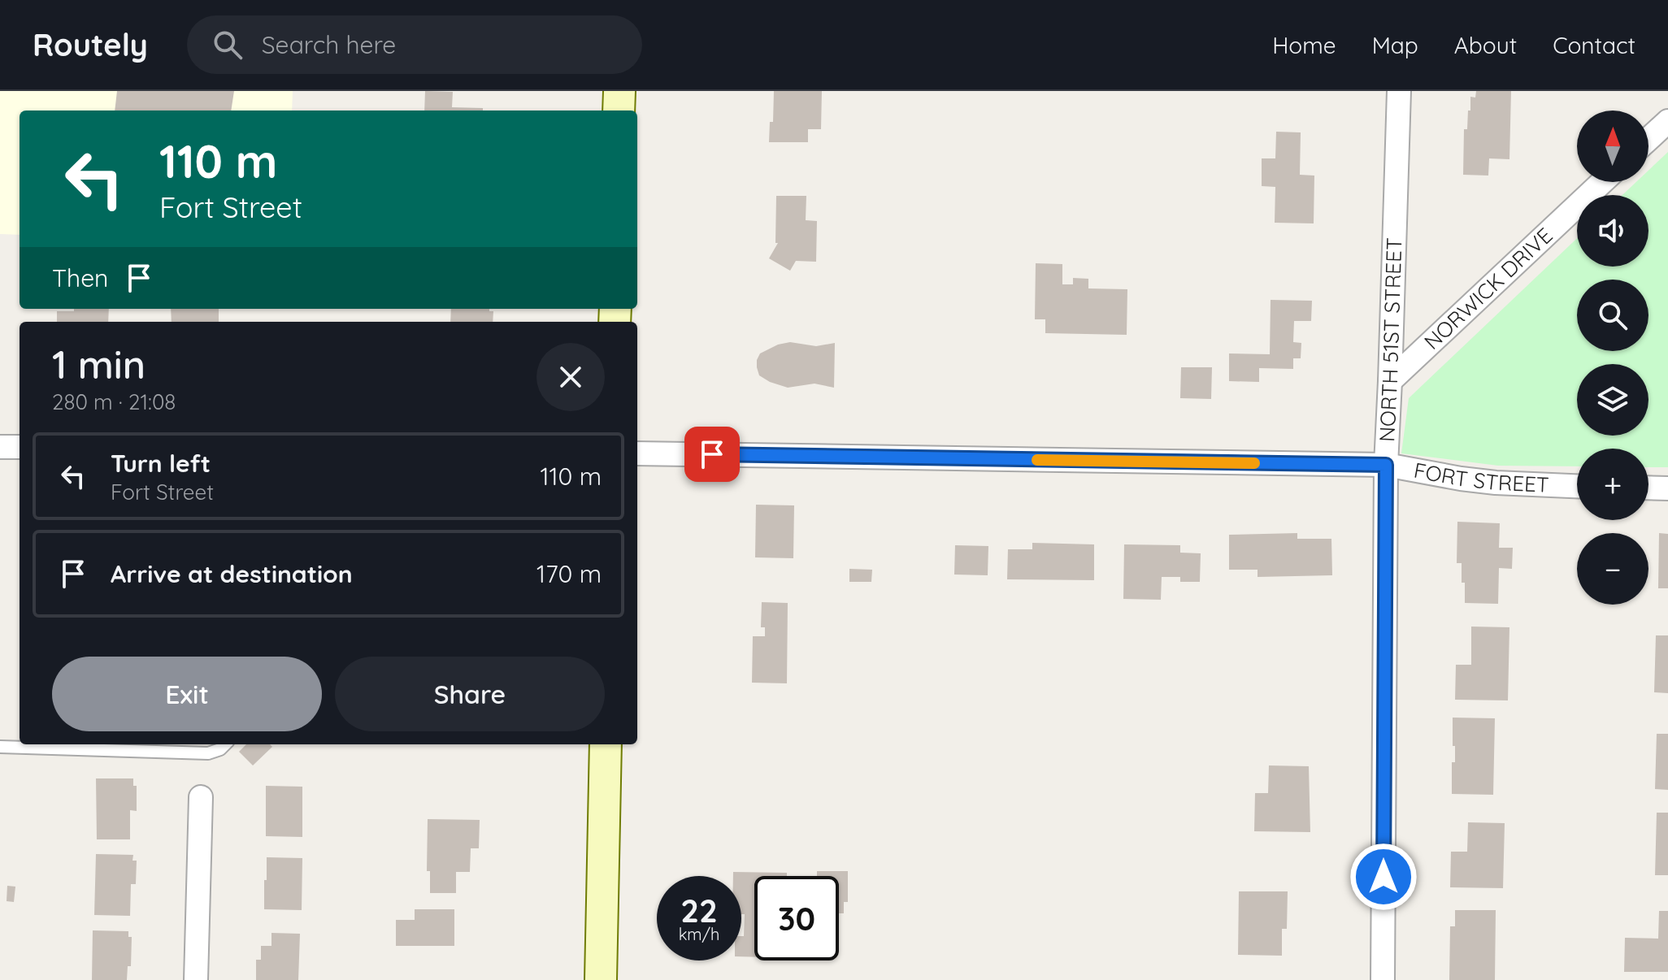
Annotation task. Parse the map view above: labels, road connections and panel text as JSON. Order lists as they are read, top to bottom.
{
  "streets": {
    "street": ["NORWICK DRIVE", "NORTH 51ST STREET", "FORT STREET"]
  },
  "crossings": [
    ["NORWICK DRIVE", "NORTH 51ST STREET"],
    ["NORTH 51ST STREET", "FORT STREET"]
  ],
  "north": "top",
  "page": {
    "header": "Routely",
    "search": "Search here",
    "nav": [
      "Home",
      "Map",
      "About",
      "Contact"
    ],
    "map_buttons": ["+", "−"],
    "turn": ["110 m", "Fort Street"],
    "then": "Then",
    "heading": ["1 min", "280 m · 21:08"],
    "list": [
      {
        "name": "Turn left",
        "note": "Fort Street",
        "value": "110 m"
      },
      {
        "name": "Arrive at destination",
        "value": "170 m"
      }
    ],
    "buttons": ["Exit", "Share"],
    "speed": "22 km/h",
    "limit": "30"
  }
}
